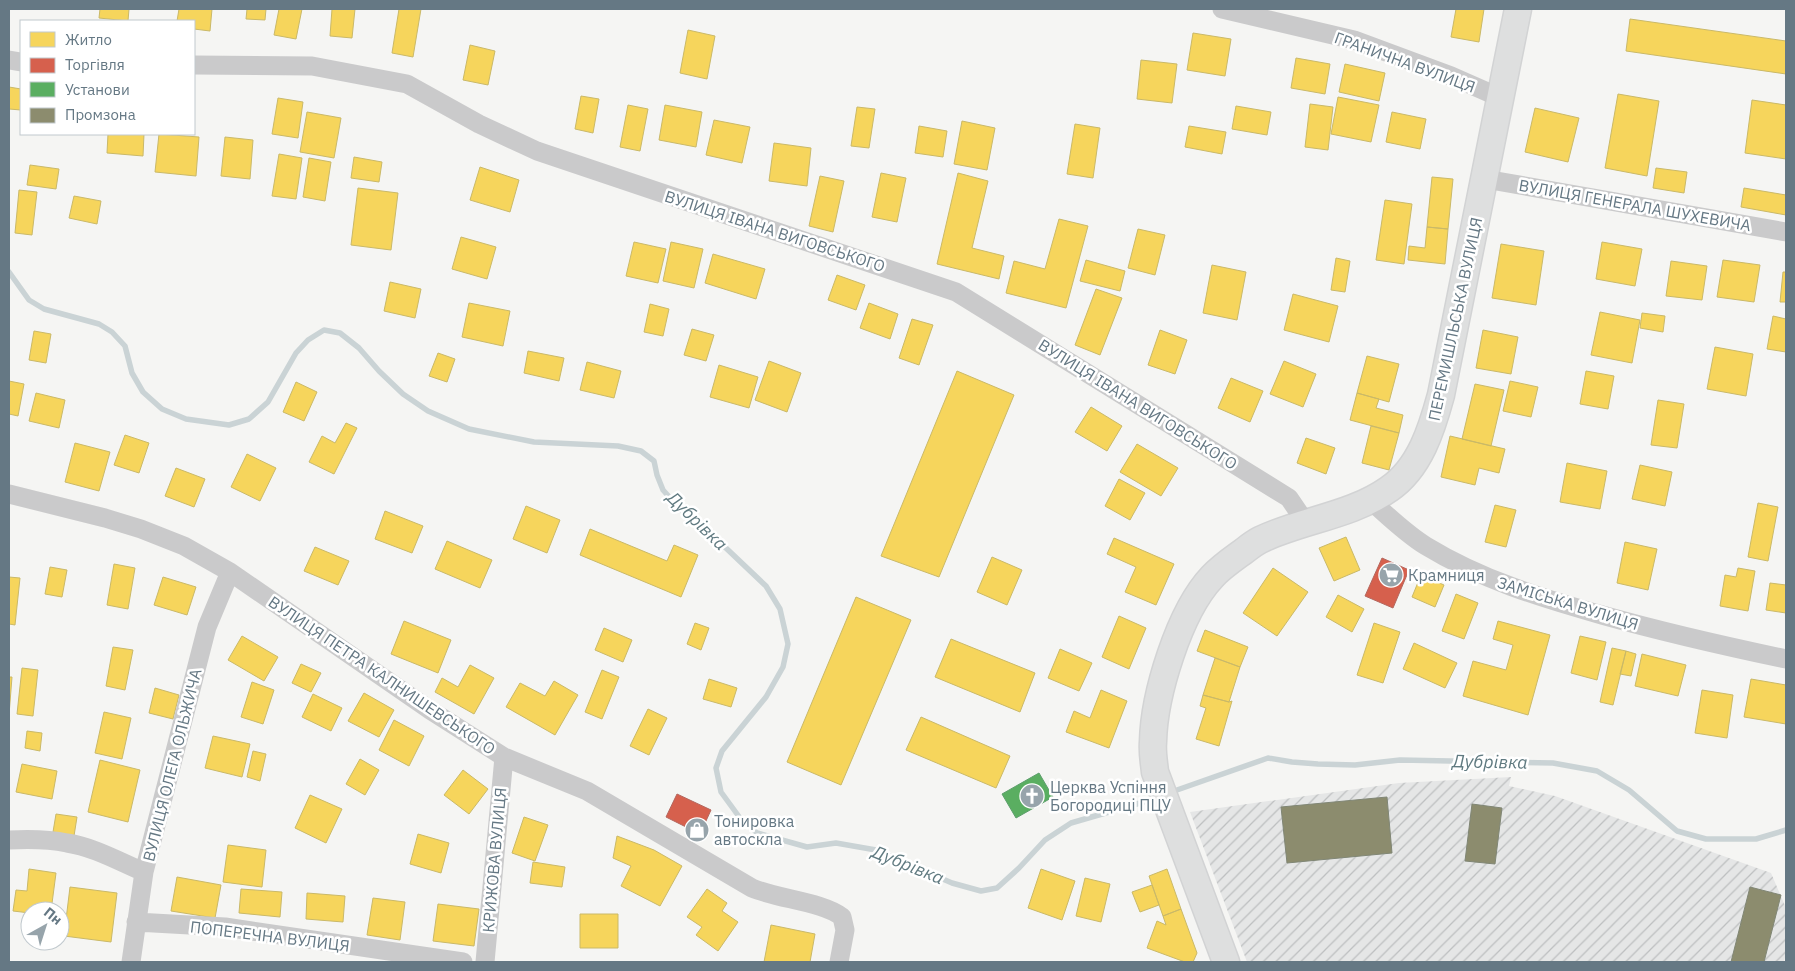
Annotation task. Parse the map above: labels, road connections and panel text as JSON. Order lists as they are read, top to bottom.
{
  "streets": {
    "main road": ["ПЕРЕМИШЛЬСЬКА ВУЛИЦЯ"],
    "street": [
      "ГРАНИЧНА ВУЛИЦЯ",
      "ВУЛИЦЯ ГЕНЕРАЛА ШУХЕВИЧА",
      "ВУЛИЦЯ ІВАНА ВИГОВСЬКОГО",
      "ЗАМІСЬКА ВУЛИЦЯ",
      "ВУЛИЦЯ ПЕТРА КАЛНИШЕВСЬКОГО",
      "ВУЛИЦЯ ОЛЕГА ОЛЬЖИЧА",
      "КРИЖОВА ВУЛИЦЯ",
      "ПОПЕРЕЧНА ВУЛИЦЯ"
    ]
  },
  "crossings": [
    ["ГРАНИЧНА ВУЛИЦЯ", "ПЕРЕМИШЛЬСЬКА ВУЛИЦЯ"],
    ["ВУЛИЦЯ ГЕНЕРАЛА ШУХЕВИЧА", "ПЕРЕМИШЛЬСЬКА ВУЛИЦЯ"],
    ["ВУЛИЦЯ ІВАНА ВИГОВСЬКОГО", "ПЕРЕМИШЛЬСЬКА ВУЛИЦЯ"],
    ["ПЕРЕМИШЛЬСЬКА ВУЛИЦЯ", "ЗАМІСЬКА ВУЛИЦЯ"],
    ["ВУЛИЦЯ ПЕТРА КАЛНИШЕВСЬКОГО", "ВУЛИЦЯ ОЛЕГА ОЛЬЖИЧА"],
    ["ВУЛИЦЯ ПЕТРА КАЛНИШЕВСЬКОГО", "КРИЖОВА ВУЛИЦЯ"],
    ["ВУЛИЦЯ ОЛЕГА ОЛЬЖИЧА", "ПОПЕРЕЧНА ВУЛИЦЯ"]
  ],
  "water": ["Дубрівка"],
  "places": {
    "supermarket": ["Крамниця"],
    "church": ["Церква Успіння Богородиці ПЦУ"],
    "shop": ["Тонировка автоскла"]
  },
  "legend": [
    "Житло",
    "Торгівля",
    "Установи",
    "Промзона"
  ],
  "north": "top right"
}
